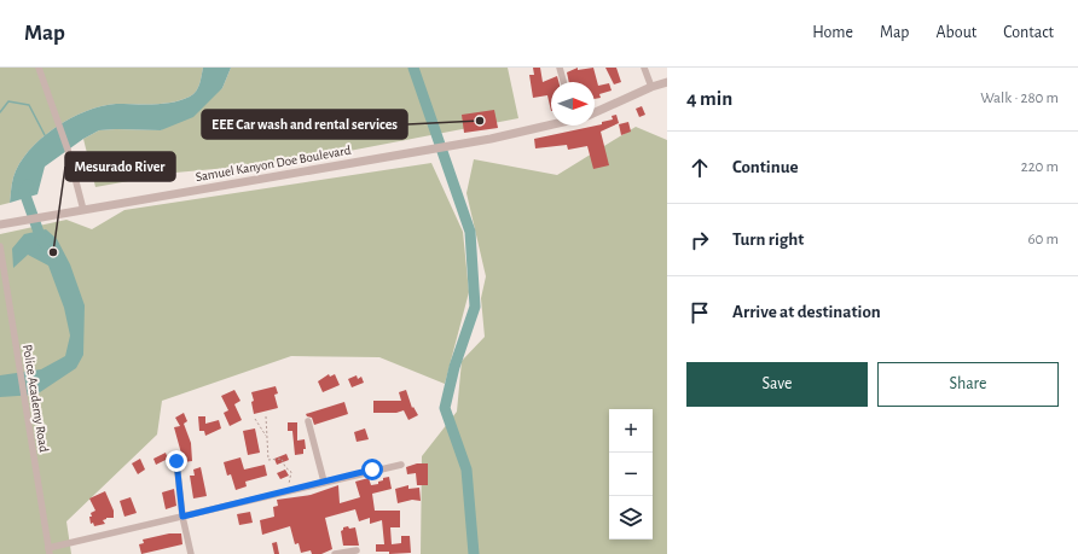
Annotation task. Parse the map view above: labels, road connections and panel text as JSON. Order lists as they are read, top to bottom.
{
  "streets": {
    "street": ["Samuel Kanyon Doe Boulevard", "Police Academy Road"]
  },
  "places": ["EEE Car wash and rental services", "Mesurado River"],
  "north": "right",
  "page": {
    "header": "Map",
    "nav": [
      "Home",
      "Map",
      "About",
      "Contact"
    ],
    "heading": ["4 min", "Walk · 280 m"],
    "list": [
      ["Continue", "220 m"],
      ["Turn right", "60 m"],
      "Arrive at destination"
    ],
    "buttons": ["Save", "Share"],
    "map_buttons": ["+", "−"]
  }
}
